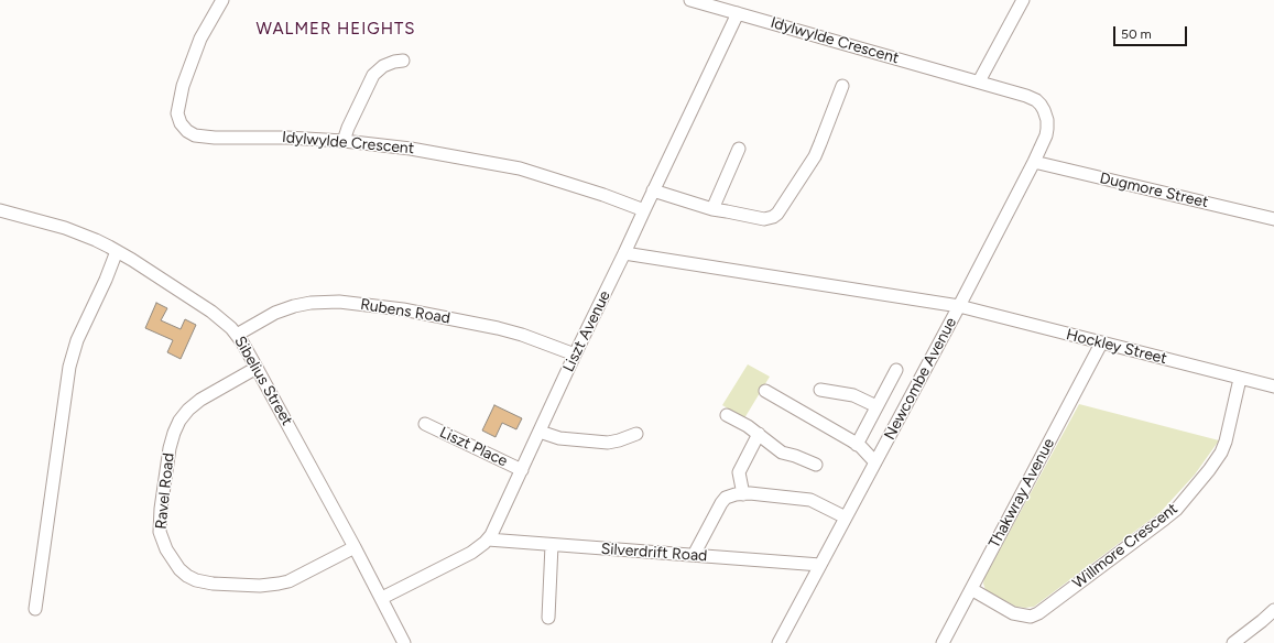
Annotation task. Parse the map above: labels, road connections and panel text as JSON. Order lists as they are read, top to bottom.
{
  "streets": {
    "street": [
      "Idylwylde Crescent",
      "Dugmore Street",
      "Rubens Road",
      "Liszt Avenue",
      "Hockley Street",
      "Newcombe Avenue",
      "Sibelius Street",
      "Liszt Place",
      "Ravel Road",
      "Thakwray Avenue",
      "Willmore Crescent",
      "Silverdrift Road"
    ]
  },
  "crossings": [
    ["Idylwylde Crescent", "Liszt Avenue"],
    ["Idylwylde Crescent", "Newcombe Avenue"],
    ["Dugmore Street", "Newcombe Avenue"],
    ["Rubens Road", "Liszt Avenue"],
    ["Rubens Road", "Sibelius Street"],
    ["Liszt Avenue", "Hockley Street"],
    ["Liszt Avenue", "Sibelius Street"],
    ["Liszt Avenue", "Liszt Place"],
    ["Liszt Avenue", "Silverdrift Road"],
    ["Hockley Street", "Newcombe Avenue"],
    ["Hockley Street", "Thakwray Avenue"],
    ["Hockley Street", "Willmore Crescent"],
    ["Newcombe Avenue", "Silverdrift Road"],
    ["Sibelius Street", "Ravel Road"],
    ["Thakwray Avenue", "Willmore Crescent"]
  ],
  "districts": ["WALMER HEIGHTS"],
  "scale_bar": "50 m"
}
